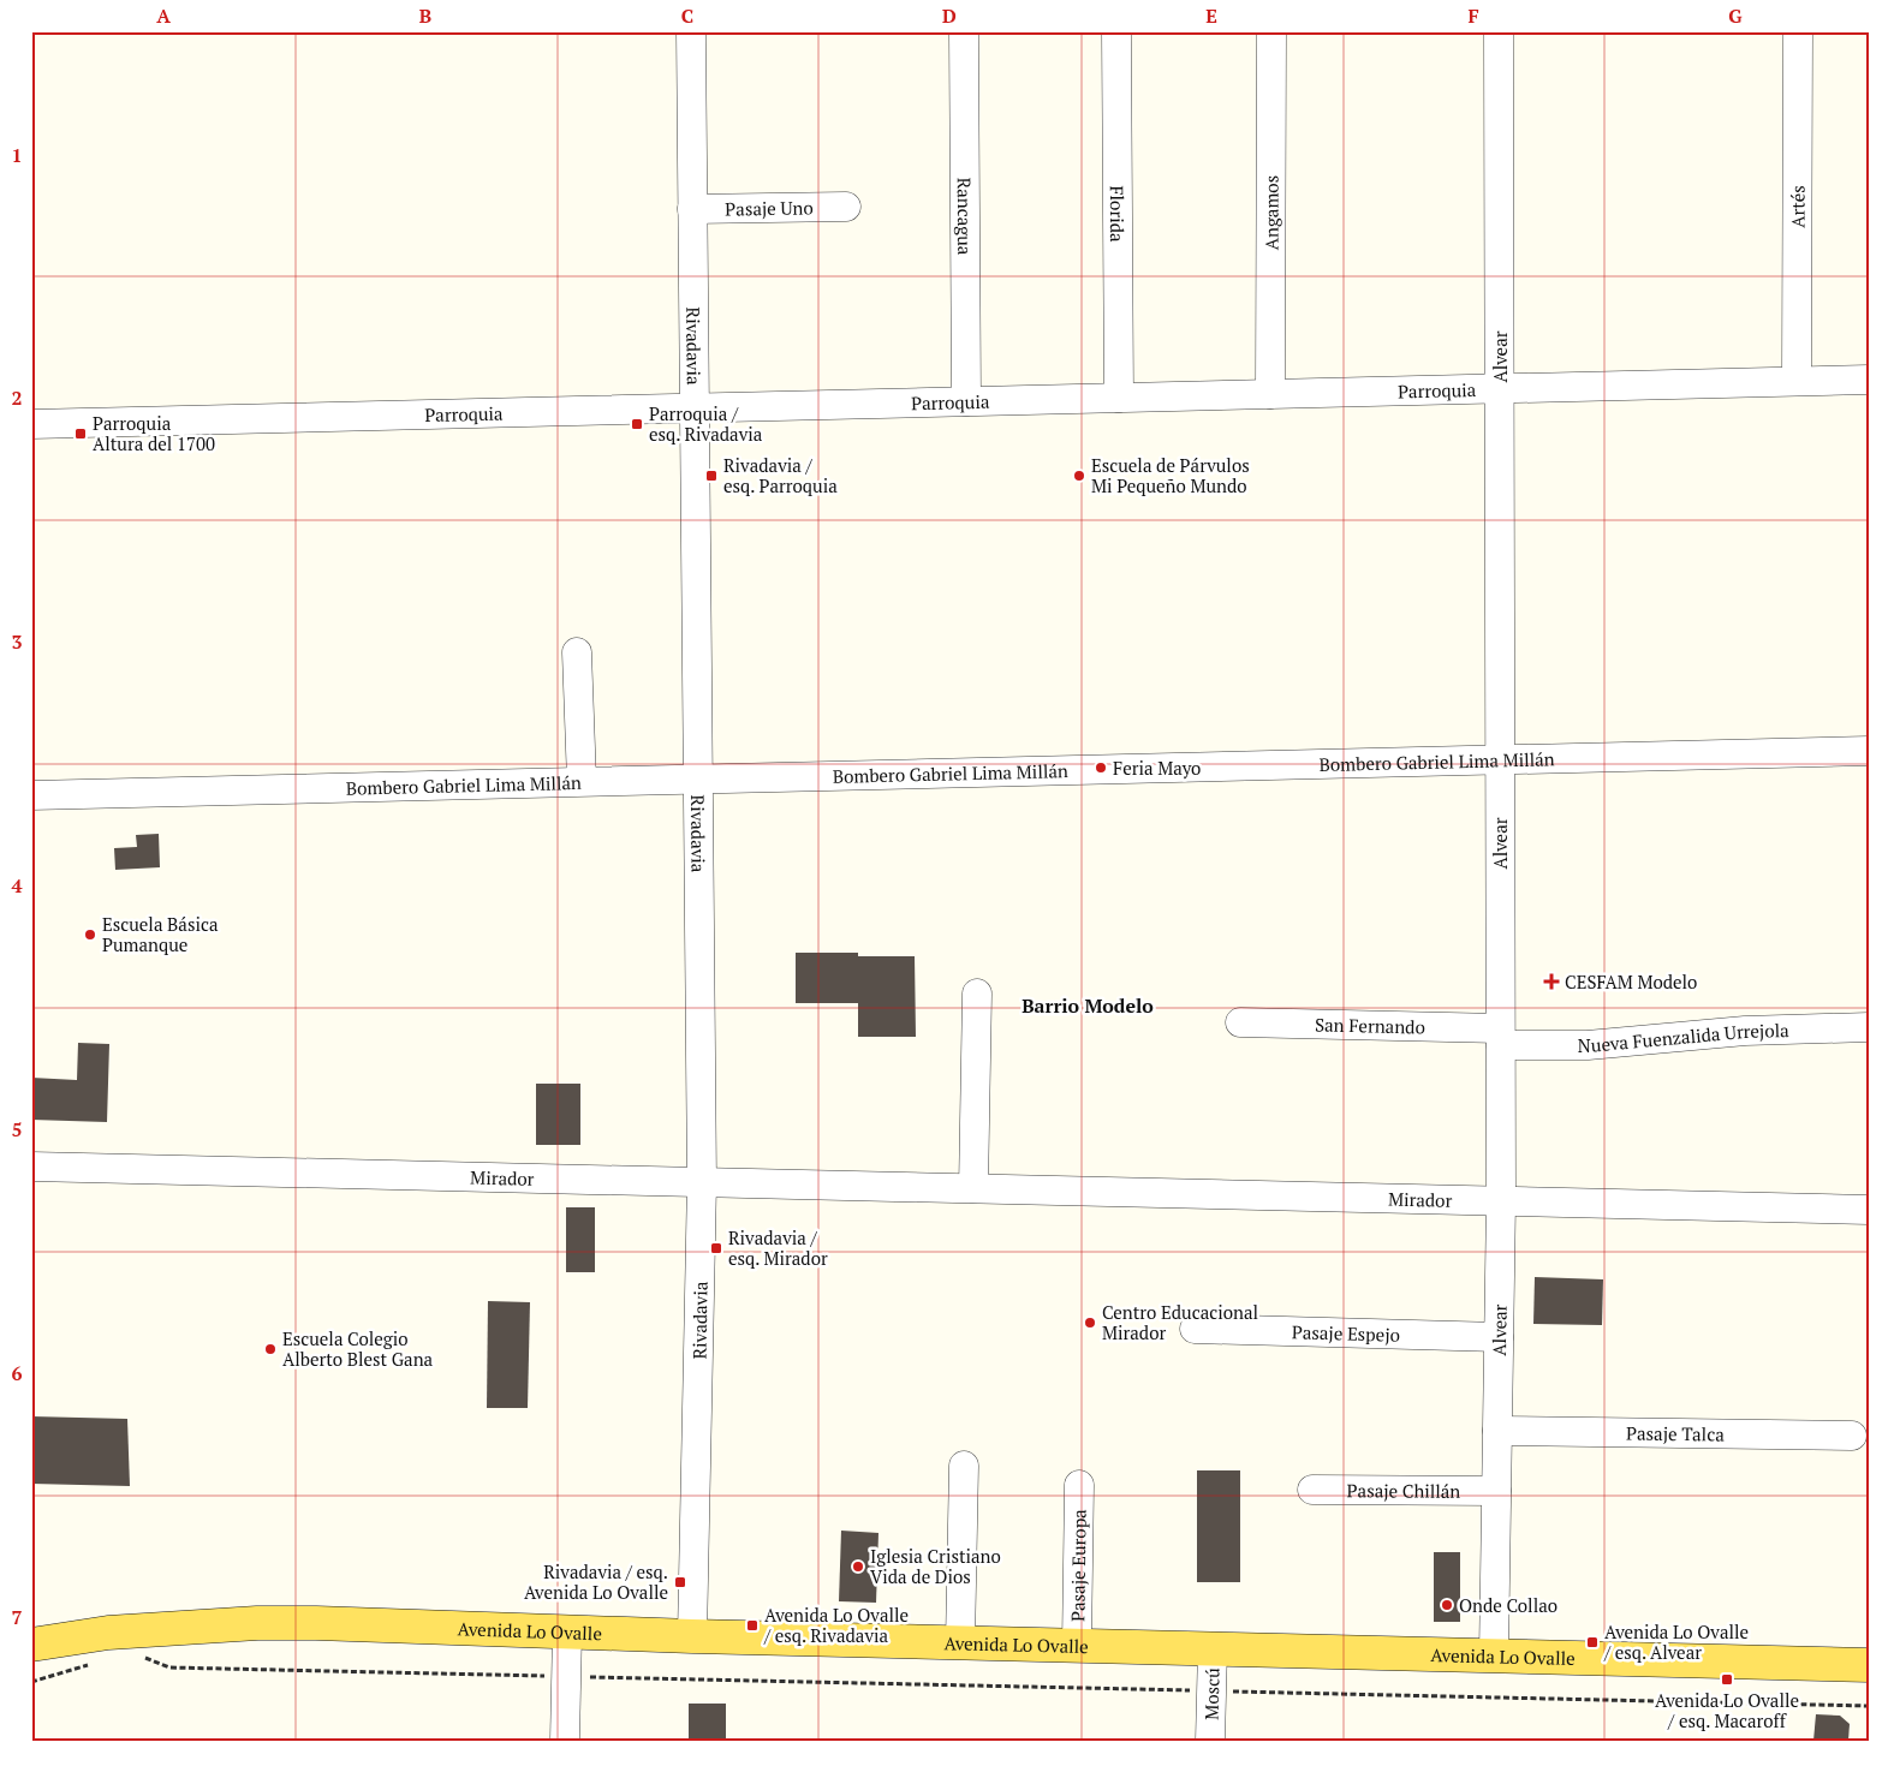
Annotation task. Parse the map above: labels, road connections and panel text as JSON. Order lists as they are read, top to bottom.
{
  "streets": {
    "main road": ["Avenida Lo Ovalle"],
    "street": [
      "Artés",
      "Pasaje Uno",
      "Angamos",
      "Florida",
      "Rancagua",
      "Rivadavia",
      "Alvear",
      "Parroquia",
      "Bombero Gabriel Lima Millán",
      "San Fernando",
      "Nueva Fuenzalida Urrejola",
      "Mirador",
      "Pasaje Espejo",
      "Pasaje Talca",
      "Pasaje Chillán",
      "Pasaje Europa",
      "Moscú"
    ]
  },
  "crossings": [
    ["Artés", "Parroquia"],
    ["Pasaje Uno", "Rivadavia"],
    ["Angamos", "Parroquia"],
    ["Florida", "Parroquia"],
    ["Rancagua", "Parroquia"],
    ["Rivadavia", "Parroquia"],
    ["Rivadavia", "Bombero Gabriel Lima Millán"],
    ["Rivadavia", "Mirador"],
    ["Rivadavia", "Avenida Lo Ovalle"],
    ["Alvear", "Parroquia"],
    ["Alvear", "Bombero Gabriel Lima Millán"],
    ["Alvear", "San Fernando"],
    ["Alvear", "Nueva Fuenzalida Urrejola"],
    ["Alvear", "Mirador"],
    ["Alvear", "Pasaje Espejo"],
    ["Alvear", "Pasaje Talca"],
    ["Alvear", "Pasaje Chillán"],
    ["Alvear", "Avenida Lo Ovalle"],
    ["San Fernando", "Nueva Fuenzalida Urrejola"],
    ["Pasaje Europa", "Avenida Lo Ovalle"],
    ["Avenida Lo Ovalle", "Moscú"]
  ],
  "districts": ["Barrio Modelo"],
  "places": {
    "transit": [
      "Parroquia / esq. Rivadavia",
      "Parroquia Altura del 1700",
      "Rivadavia / esq. Parroquia",
      "Rivadavia / esq. Mirador",
      "Rivadavia / esq. Avenida Lo Ovalle",
      "Avenida Lo Ovalle / esq. Rivadavia",
      "Avenida Lo Ovalle / esq. Alvear",
      "Avenida Lo Ovalle / esq. Macaroff"
    ],
    "other": [
      "Escuela de Párvulos Mi Pequeño Mundo",
      "Feria Mayo",
      "Escuela Básica Pumanque",
      "Centro Educacional Mirador",
      "Escuela Colegio Alberto Blest Gana",
      "Iglesia Cristiano Vida de Dios",
      "Onde Collao"
    ],
    "health": ["CESFAM Modelo"]
  },
  "grid": {
    "columns": [
      "A",
      "B",
      "C",
      "D",
      "E",
      "F",
      "G"
    ],
    "rows": [
      "1",
      "2",
      "3",
      "4",
      "5",
      "6",
      "7"
    ]
  }
}
